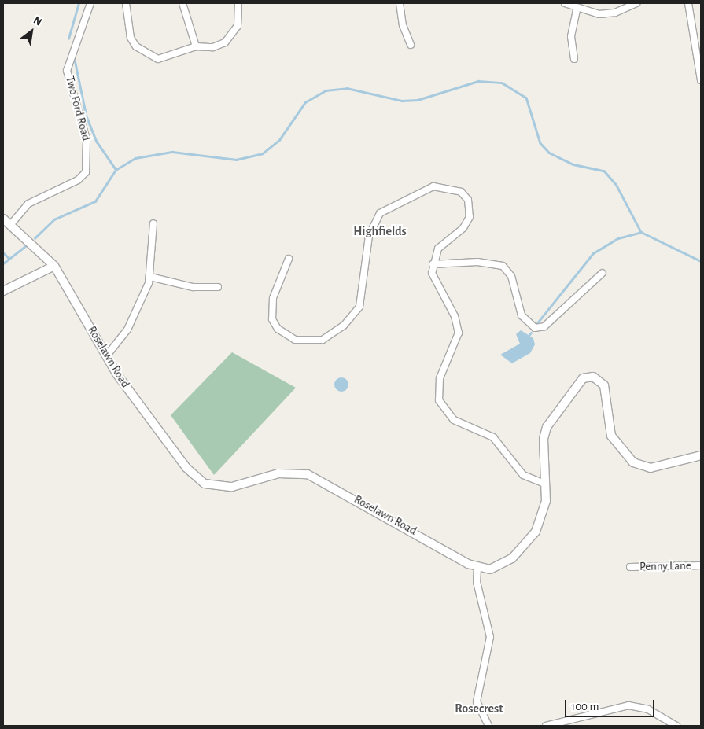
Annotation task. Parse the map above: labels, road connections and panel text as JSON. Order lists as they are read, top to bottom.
{
  "streets": {
    "street": ["Two Ford Road", "Roselawn Road", "Penny Lane"]
  },
  "crossings": [
    ["Two Ford Road", "Roselawn Road"]
  ],
  "districts": ["Highfields", "Rosecrest"],
  "scale_bar": "100 m",
  "north": "top right"
}
